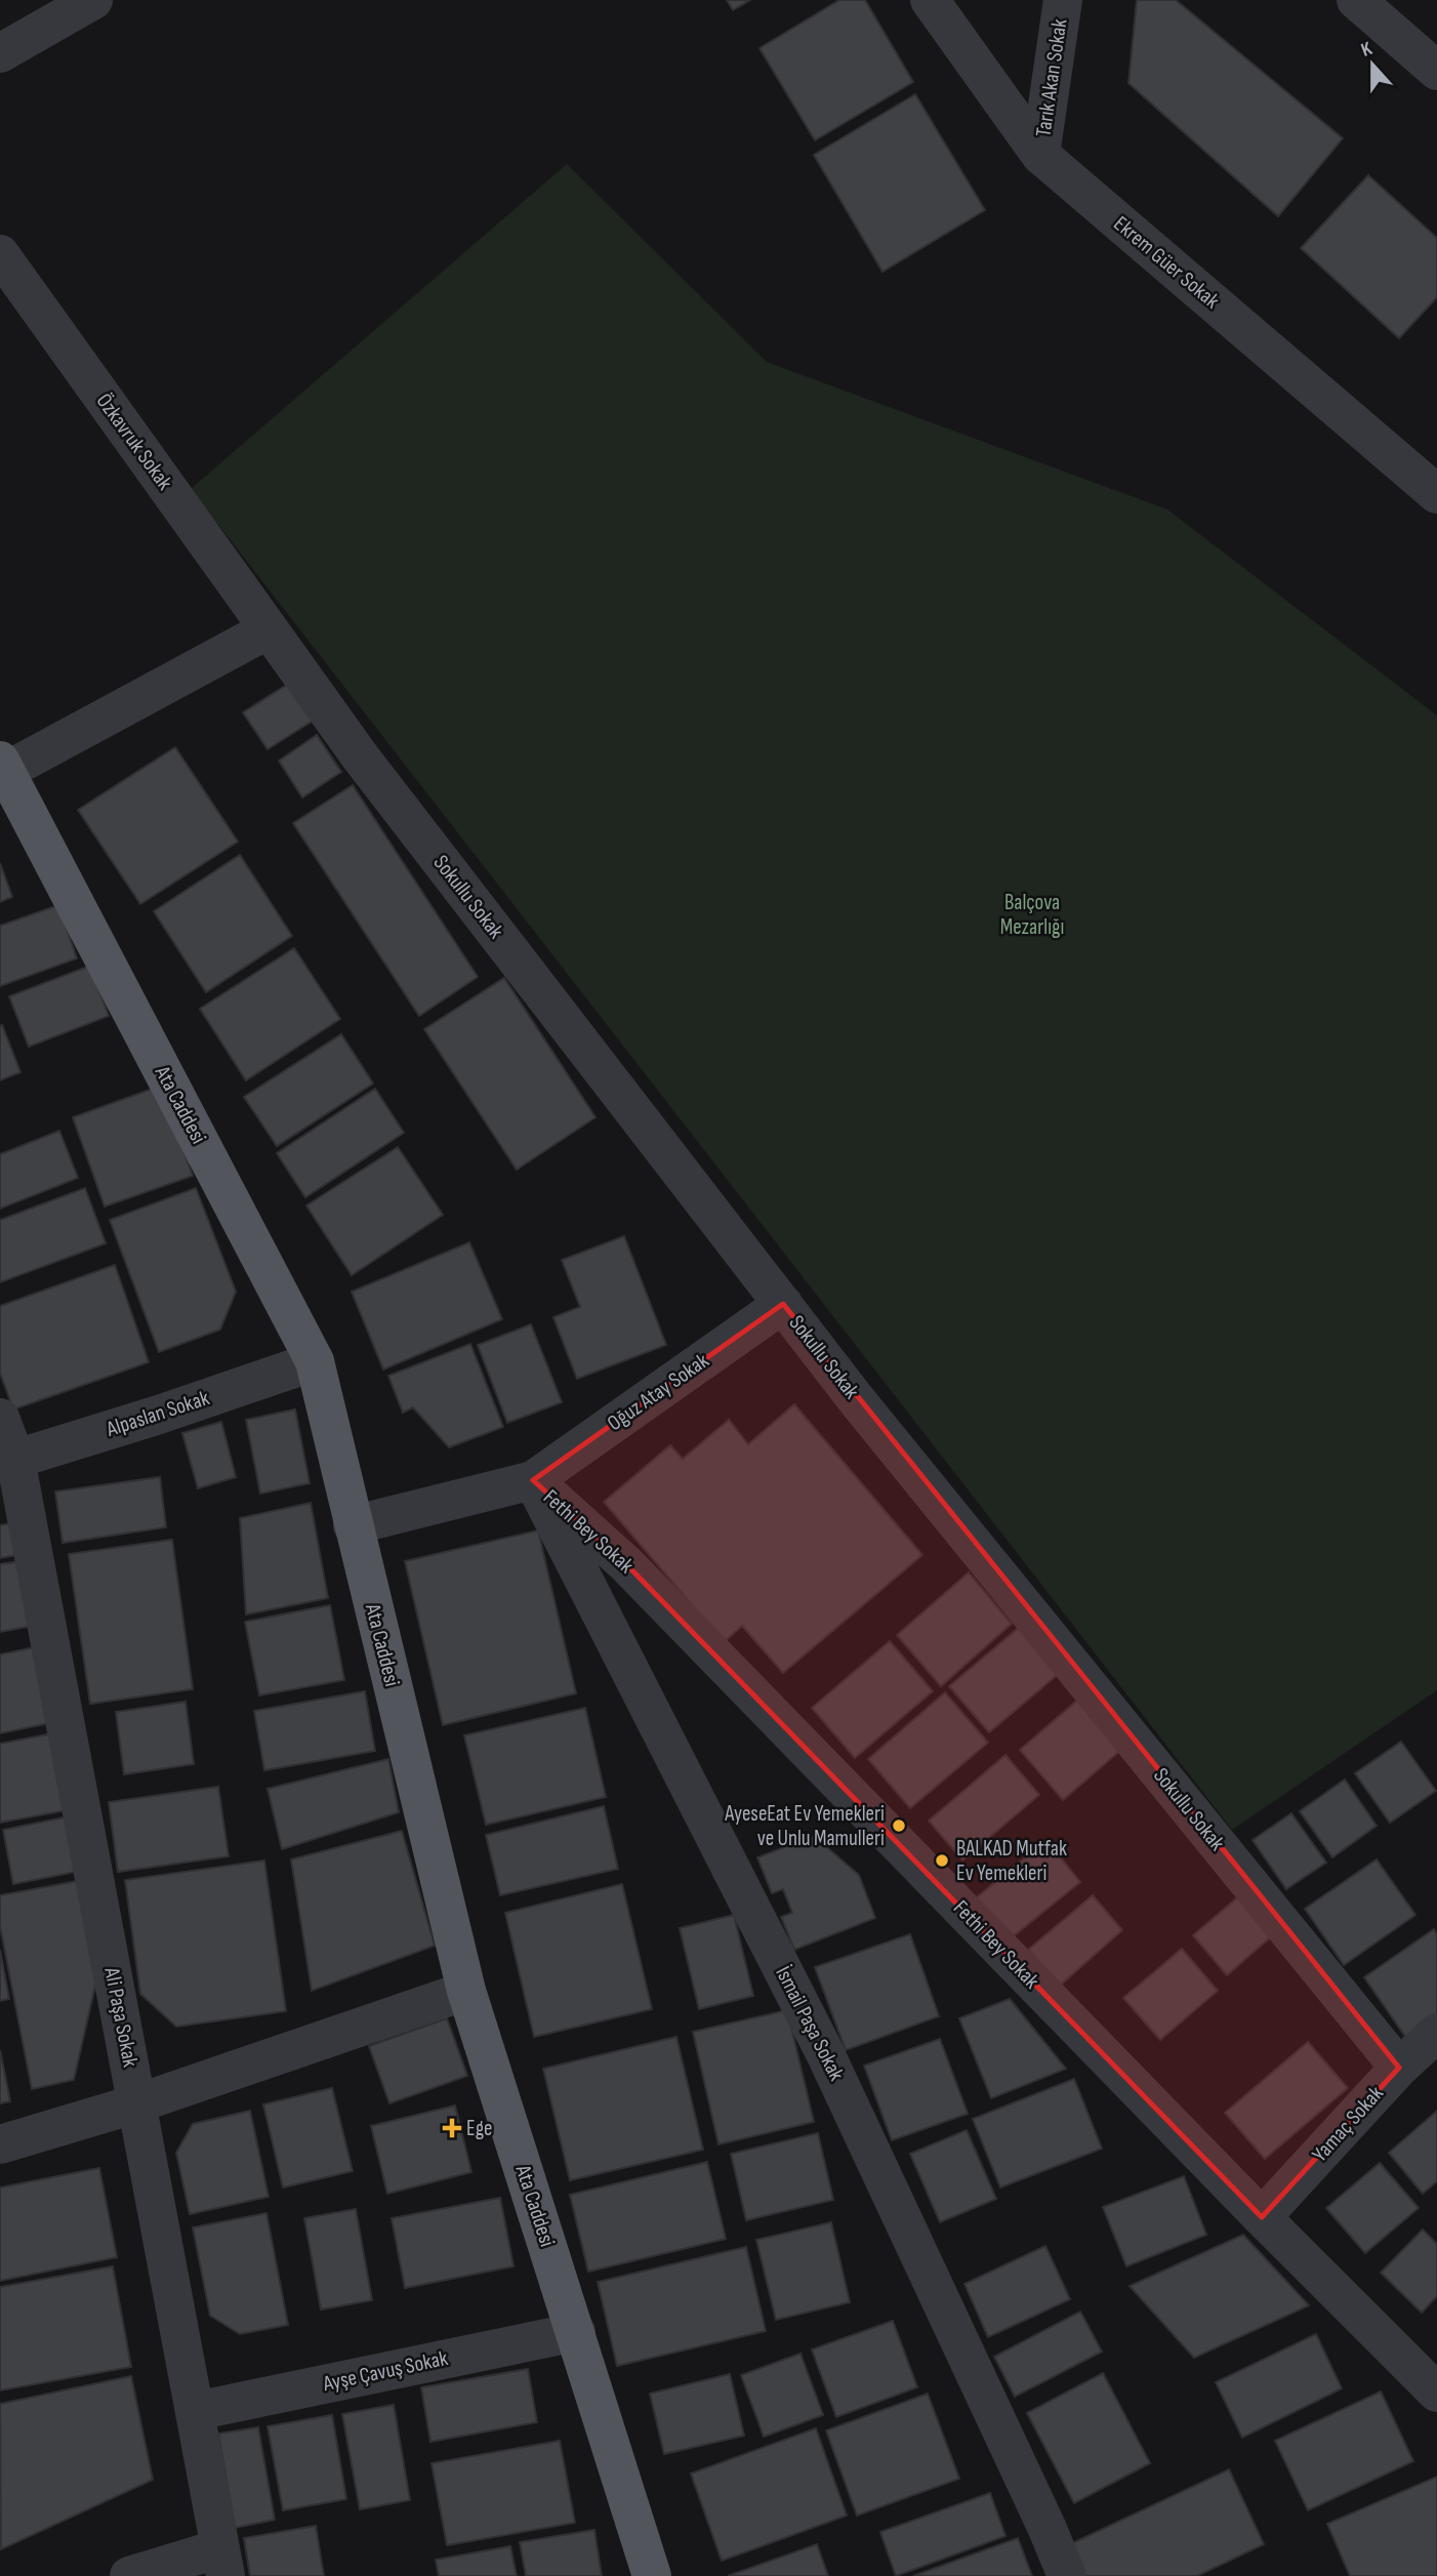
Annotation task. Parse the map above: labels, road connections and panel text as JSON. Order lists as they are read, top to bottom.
{
  "streets": {
    "main road": ["Ata Caddesi"],
    "street": [
      "Tarık Akan Sokak",
      "Ekrem Güer Sokak",
      "Özkavruk Sokak",
      "Sokullu Sokak",
      "Oğuz Atay Sokak",
      "Alpaslan Sokak",
      "Fethi Bey Sokak",
      "Ali Paşa Sokak",
      "İsmail Paşa Sokak",
      "Yamaç Sokak",
      "Ayşe Çavuş Sokak"
    ]
  },
  "crossings": [
    ["Tarık Akan Sokak", "Ekrem Güer Sokak"],
    ["Özkavruk Sokak", "Sokullu Sokak"],
    ["Sokullu Sokak", "Oğuz Atay Sokak"],
    ["Sokullu Sokak", "Yamaç Sokak"],
    ["Ata Caddesi", "Alpaslan Sokak"],
    ["Ata Caddesi", "Fethi Bey Sokak"],
    ["Ata Caddesi", "Ayşe Çavuş Sokak"],
    ["Oğuz Atay Sokak", "Fethi Bey Sokak"],
    ["Oğuz Atay Sokak", "İsmail Paşa Sokak"],
    ["Alpaslan Sokak", "Ali Paşa Sokak"],
    ["Fethi Bey Sokak", "İsmail Paşa Sokak"],
    ["Fethi Bey Sokak", "Yamaç Sokak"],
    ["Ali Paşa Sokak", "Ayşe Çavuş Sokak"]
  ],
  "parks": ["Balçova Mezarlığı"],
  "places": {
    "other": ["AyeseEat Ev Yemekleri ve Unlu Mamulleri", "BALKAD Mutfak Ev Yemekleri"],
    "health": ["Ege"]
  },
  "north": "top"
}
